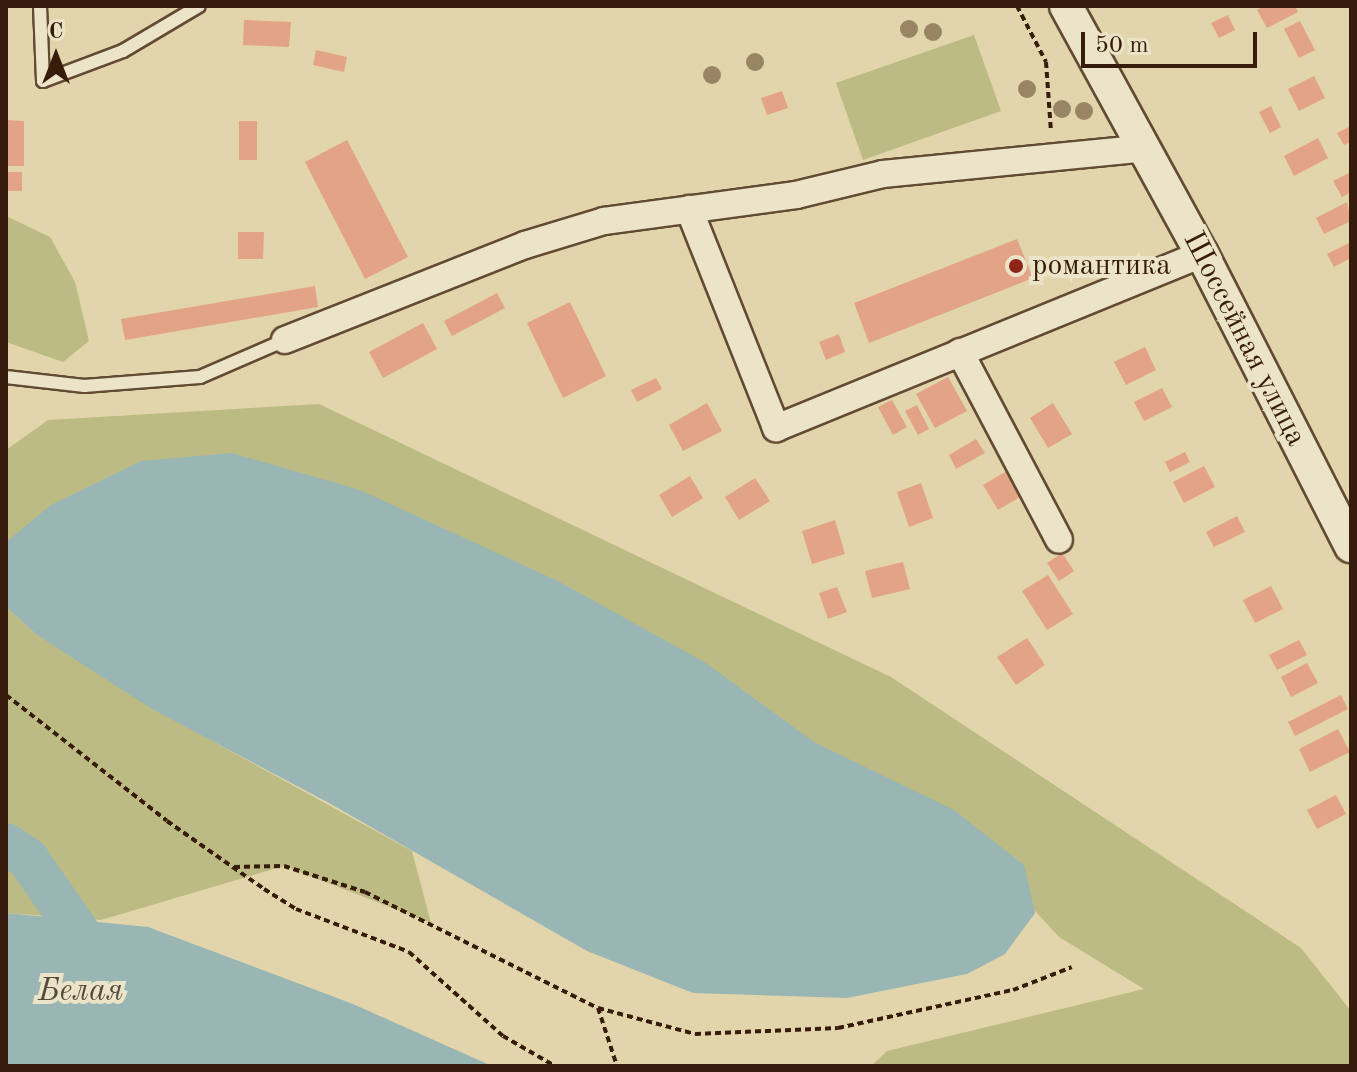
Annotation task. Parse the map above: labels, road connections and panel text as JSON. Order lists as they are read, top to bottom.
{
  "streets": {
    "street": ["Шоссейная улица"]
  },
  "water": ["Белая"],
  "places": ["романтика"],
  "scale_bar": "50 m",
  "north": "top"
}
